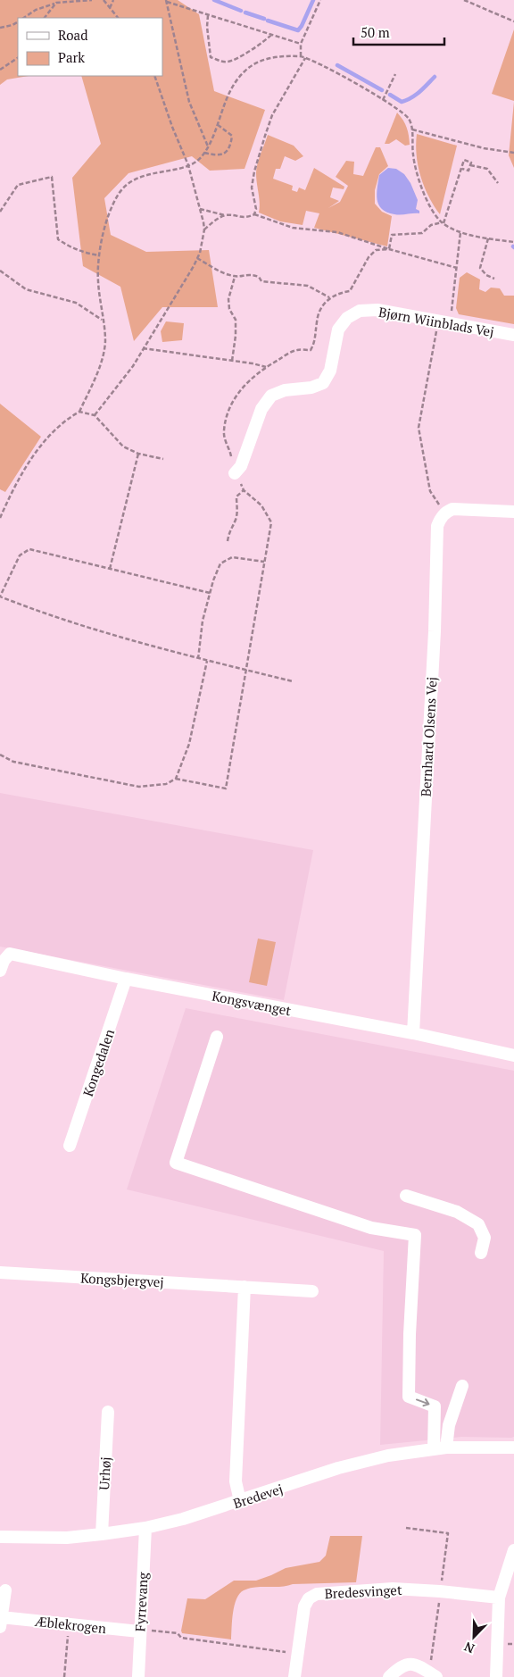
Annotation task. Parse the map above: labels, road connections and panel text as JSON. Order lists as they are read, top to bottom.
{
  "streets": {
    "street": [
      "Bjørn Wiinblads Vej",
      "Bernhard Olsens Vej",
      "Kongsvænget",
      "Kongedalen",
      "Kongsbjergvej",
      "Urhøj",
      "Bredevej",
      "Bredesvinget",
      "Fyrrevang",
      "Æblekrogen"
    ]
  },
  "crossings": [
    ["Bernhard Olsens Vej", "Kongsvænget"],
    ["Kongsvænget", "Kongedalen"],
    ["Urhøj", "Bredevej"],
    ["Bredevej", "Fyrrevang"],
    ["Fyrrevang", "Æblekrogen"]
  ],
  "legend": ["Road", "Park"],
  "scale_bar": "50 m",
  "north": "bottom left"
}
